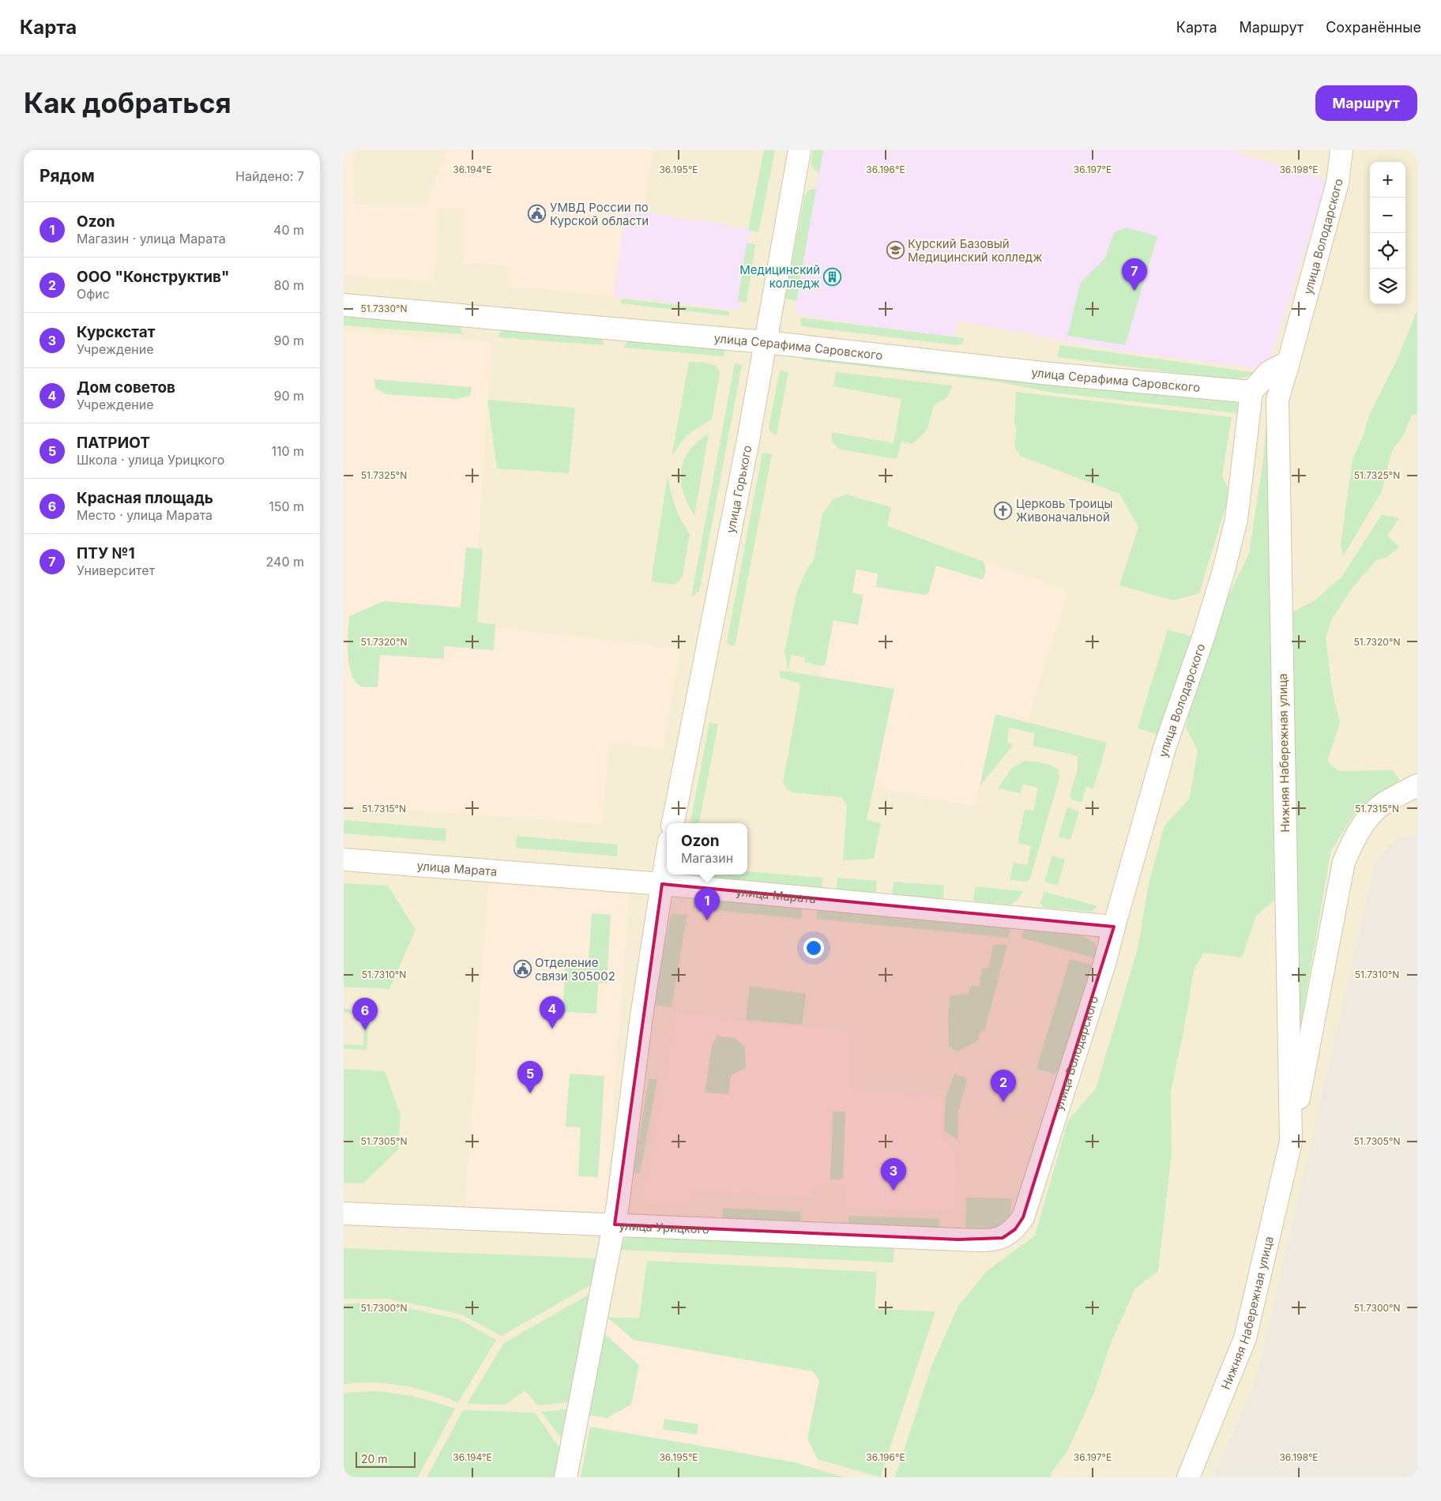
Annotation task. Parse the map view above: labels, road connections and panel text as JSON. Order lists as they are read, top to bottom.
{
  "streets": {
    "street": [
      "улица Володарского",
      "улица Серафима Саровского",
      "улица Горького",
      "Нижняя Набережная улица",
      "улица Марата",
      "улица Урицкого"
    ]
  },
  "crossings": [
    ["улица Володарского", "улица Серафима Саровского"],
    ["улица Володарского", "Нижняя Набережная улица"],
    ["улица Володарского", "улица Марата"],
    ["улица Володарского", "улица Урицкого"],
    ["улица Серафима Саровского", "улица Горького"]
  ],
  "places": {
    "public building": ["УМВД России по Курской области", "Отделение связи 305002"],
    "school or university": ["Курский Базовый Медицинский колледж"],
    "building": ["Медицинский колледж"],
    "church": ["Церковь Троицы Живоначальной"]
  },
  "scale_bar": "20 m",
  "page": {
    "header": "Карта",
    "nav": ["Карта", "Маршрут", "Сохранённые"],
    "buttons": "Маршрут",
    "title": "Как добраться",
    "heading": ["Рядом", "Найдено: 7"],
    "map_buttons": ["+", "−"],
    "list": [
      {
        "mark": "1",
        "name": "Ozon",
        "note": "Магазин · улица Марата",
        "value": "40 m"
      },
      {
        "mark": "2",
        "name": "ООО \"Конструктив\"",
        "note": "Офис",
        "value": "80 m"
      },
      {
        "mark": "3",
        "name": "Курскстат",
        "note": "Учреждение",
        "value": "90 m"
      },
      {
        "mark": "4",
        "name": "Дом советов",
        "note": "Учреждение",
        "value": "90 m"
      },
      {
        "mark": "5",
        "name": "ПАТРИОТ",
        "note": "Школа · улица Урицкого",
        "value": "110 m"
      },
      {
        "mark": "6",
        "name": "Красная площадь",
        "note": "Место · улица Марата",
        "value": "150 m"
      },
      {
        "mark": "7",
        "name": "ПТУ №1",
        "note": "Университет",
        "value": "240 m"
      }
    ],
    "pins": [
      "7",
      "1",
      "4",
      "6",
      "5",
      "2",
      "3"
    ],
    "popup": ["Ozon", "Магазин"],
    "scale": "20 m"
  },
  "coordinates": [
    "36.194°E",
    "36.195°E",
    "36.196°E",
    "36.197°E",
    "36.198°E",
    "51.7330°N",
    "51.7325°N",
    "51.7320°N",
    "51.7315°N",
    "51.7310°N",
    "51.7305°N",
    "51.7300°N"
  ]
}
